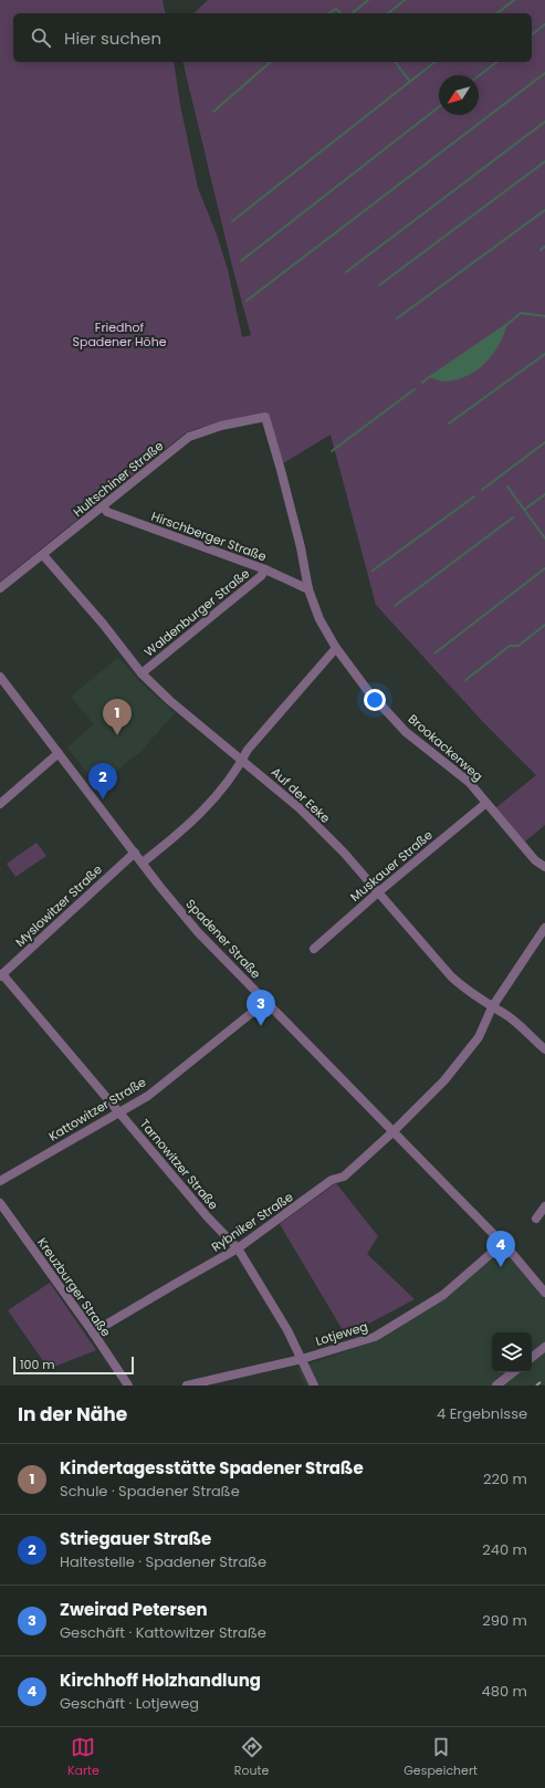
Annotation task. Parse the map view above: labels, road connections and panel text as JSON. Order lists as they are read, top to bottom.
{
  "streets": {
    "street": [
      "Hultschiner Straße",
      "Hirschberger Straße",
      "Waldenburger Straße",
      "Brookackerweg",
      "Auf der Eeke",
      "Muskauer Straße",
      "Myslowitzer Straße",
      "Spadener Straße",
      "Kattowitzer Straße",
      "Tarnowitzer Straße",
      "Rybniker Straße",
      "Kreuzburger Straße",
      "Lotjeweg"
    ]
  },
  "crossings": [
    ["Hultschiner Straße", "Hirschberger Straße"],
    ["Hultschiner Straße", "Brookackerweg"],
    ["Hultschiner Straße", "Auf der Eeke"],
    ["Hirschberger Straße", "Waldenburger Straße"],
    ["Hirschberger Straße", "Brookackerweg"],
    ["Waldenburger Straße", "Auf der Eeke"],
    ["Brookackerweg", "Muskauer Straße"],
    ["Auf der Eeke", "Muskauer Straße"],
    ["Auf der Eeke", "Rybniker Straße"],
    ["Myslowitzer Straße", "Spadener Straße"],
    ["Myslowitzer Straße", "Tarnowitzer Straße"],
    ["Spadener Straße", "Kattowitzer Straße"],
    ["Spadener Straße", "Rybniker Straße"],
    ["Spadener Straße", "Lotjeweg"],
    ["Kattowitzer Straße", "Tarnowitzer Straße"],
    ["Tarnowitzer Straße", "Rybniker Straße"],
    ["Tarnowitzer Straße", "Lotjeweg"],
    ["Rybniker Straße", "Kreuzburger Straße"]
  ],
  "parks": ["Friedhof Spadener Höhe"],
  "scale_bar": "100 m",
  "north": "bottom left",
  "page": {
    "search": "Hier suchen",
    "pins": [
      "1",
      "2",
      "3",
      "4"
    ],
    "scale": "100 m",
    "heading": ["In der Nähe", "4 Ergebnisse"],
    "list": [
      {
        "mark": "1",
        "name": "Kindertagesstätte Spadener Straße",
        "note": "Schule · Spadener Straße",
        "value": "220 m"
      },
      {
        "mark": "2",
        "name": "Striegauer Straße",
        "note": "Haltestelle · Spadener Straße",
        "value": "240 m"
      },
      {
        "mark": "3",
        "name": "Zweirad Petersen",
        "note": "Geschäft · Kattowitzer Straße",
        "value": "290 m"
      },
      {
        "mark": "4",
        "name": "Kirchhoff Holzhandlung",
        "note": "Geschäft · Lotjeweg",
        "value": "480 m"
      }
    ],
    "nav": ["Karte", "Route", "Gespeichert"]
  }
}
